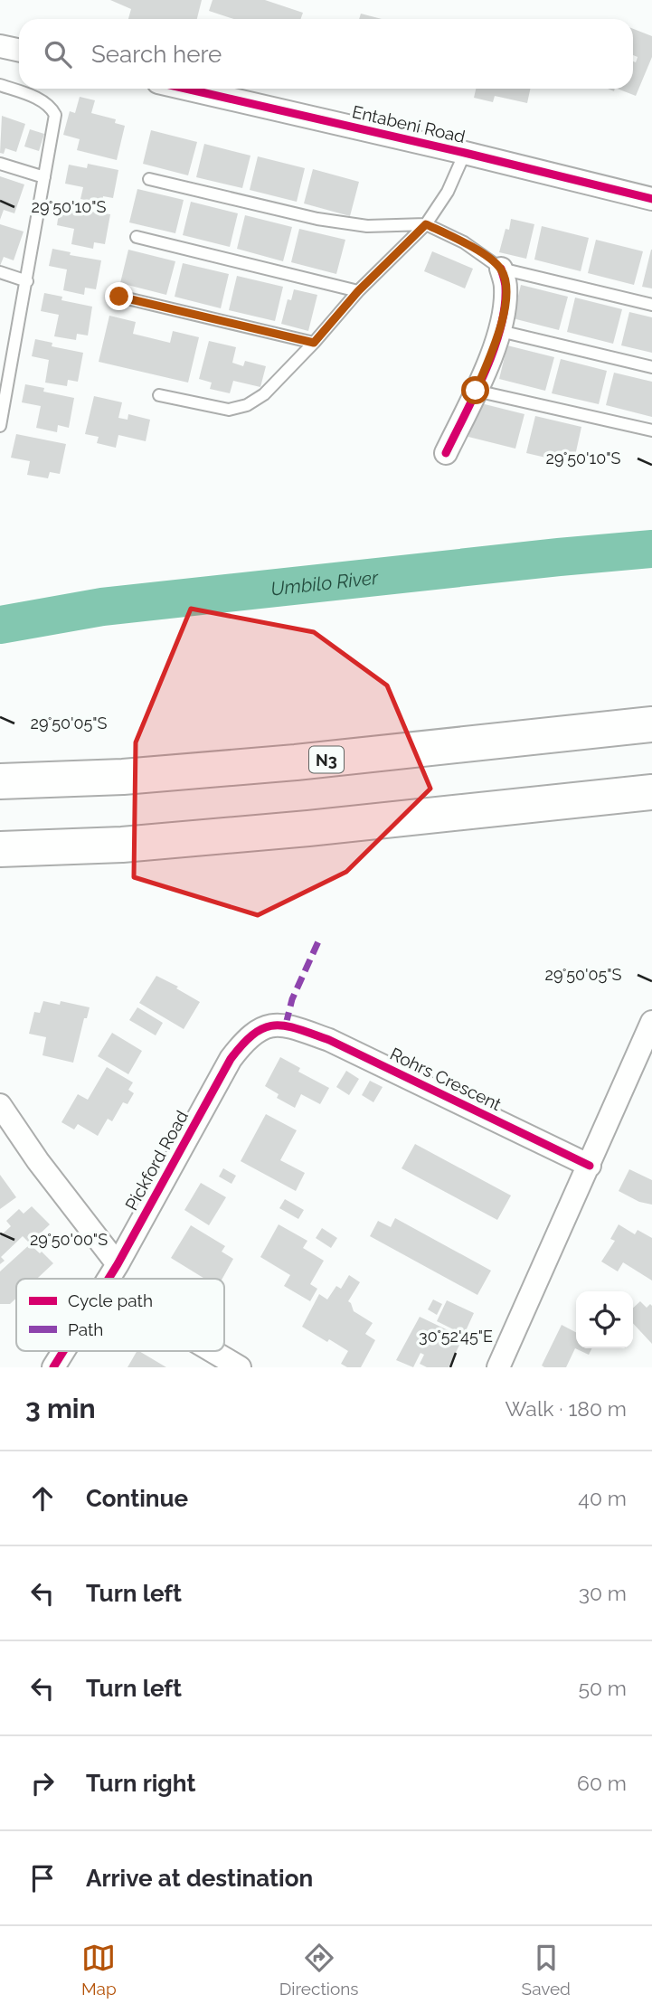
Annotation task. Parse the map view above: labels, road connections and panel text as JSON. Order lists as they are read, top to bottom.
{
  "streets": {
    "highway": ["N3"],
    "street": ["Entabeni Road", "Rohrs Crescent", "Pickford Road"]
  },
  "crossings": [
    ["Rohrs Crescent", "Pickford Road"]
  ],
  "water": ["Umbilo River"],
  "legend": ["Cycle path", "Path"],
  "page": {
    "search": "Search here",
    "heading": ["3 min", "Walk · 180 m"],
    "list": [
      ["Continue", "40 m"],
      ["Turn left", "30 m"],
      ["Turn left", "50 m"],
      ["Turn right", "60 m"],
      "Arrive at destination"
    ],
    "nav": ["Map", "Directions", "Saved"]
  },
  "coordinates": [
    "29°50'10\"S",
    "29°50'05\"S",
    "29°50'00\"S",
    "30°52'45\"E"
  ]
}
